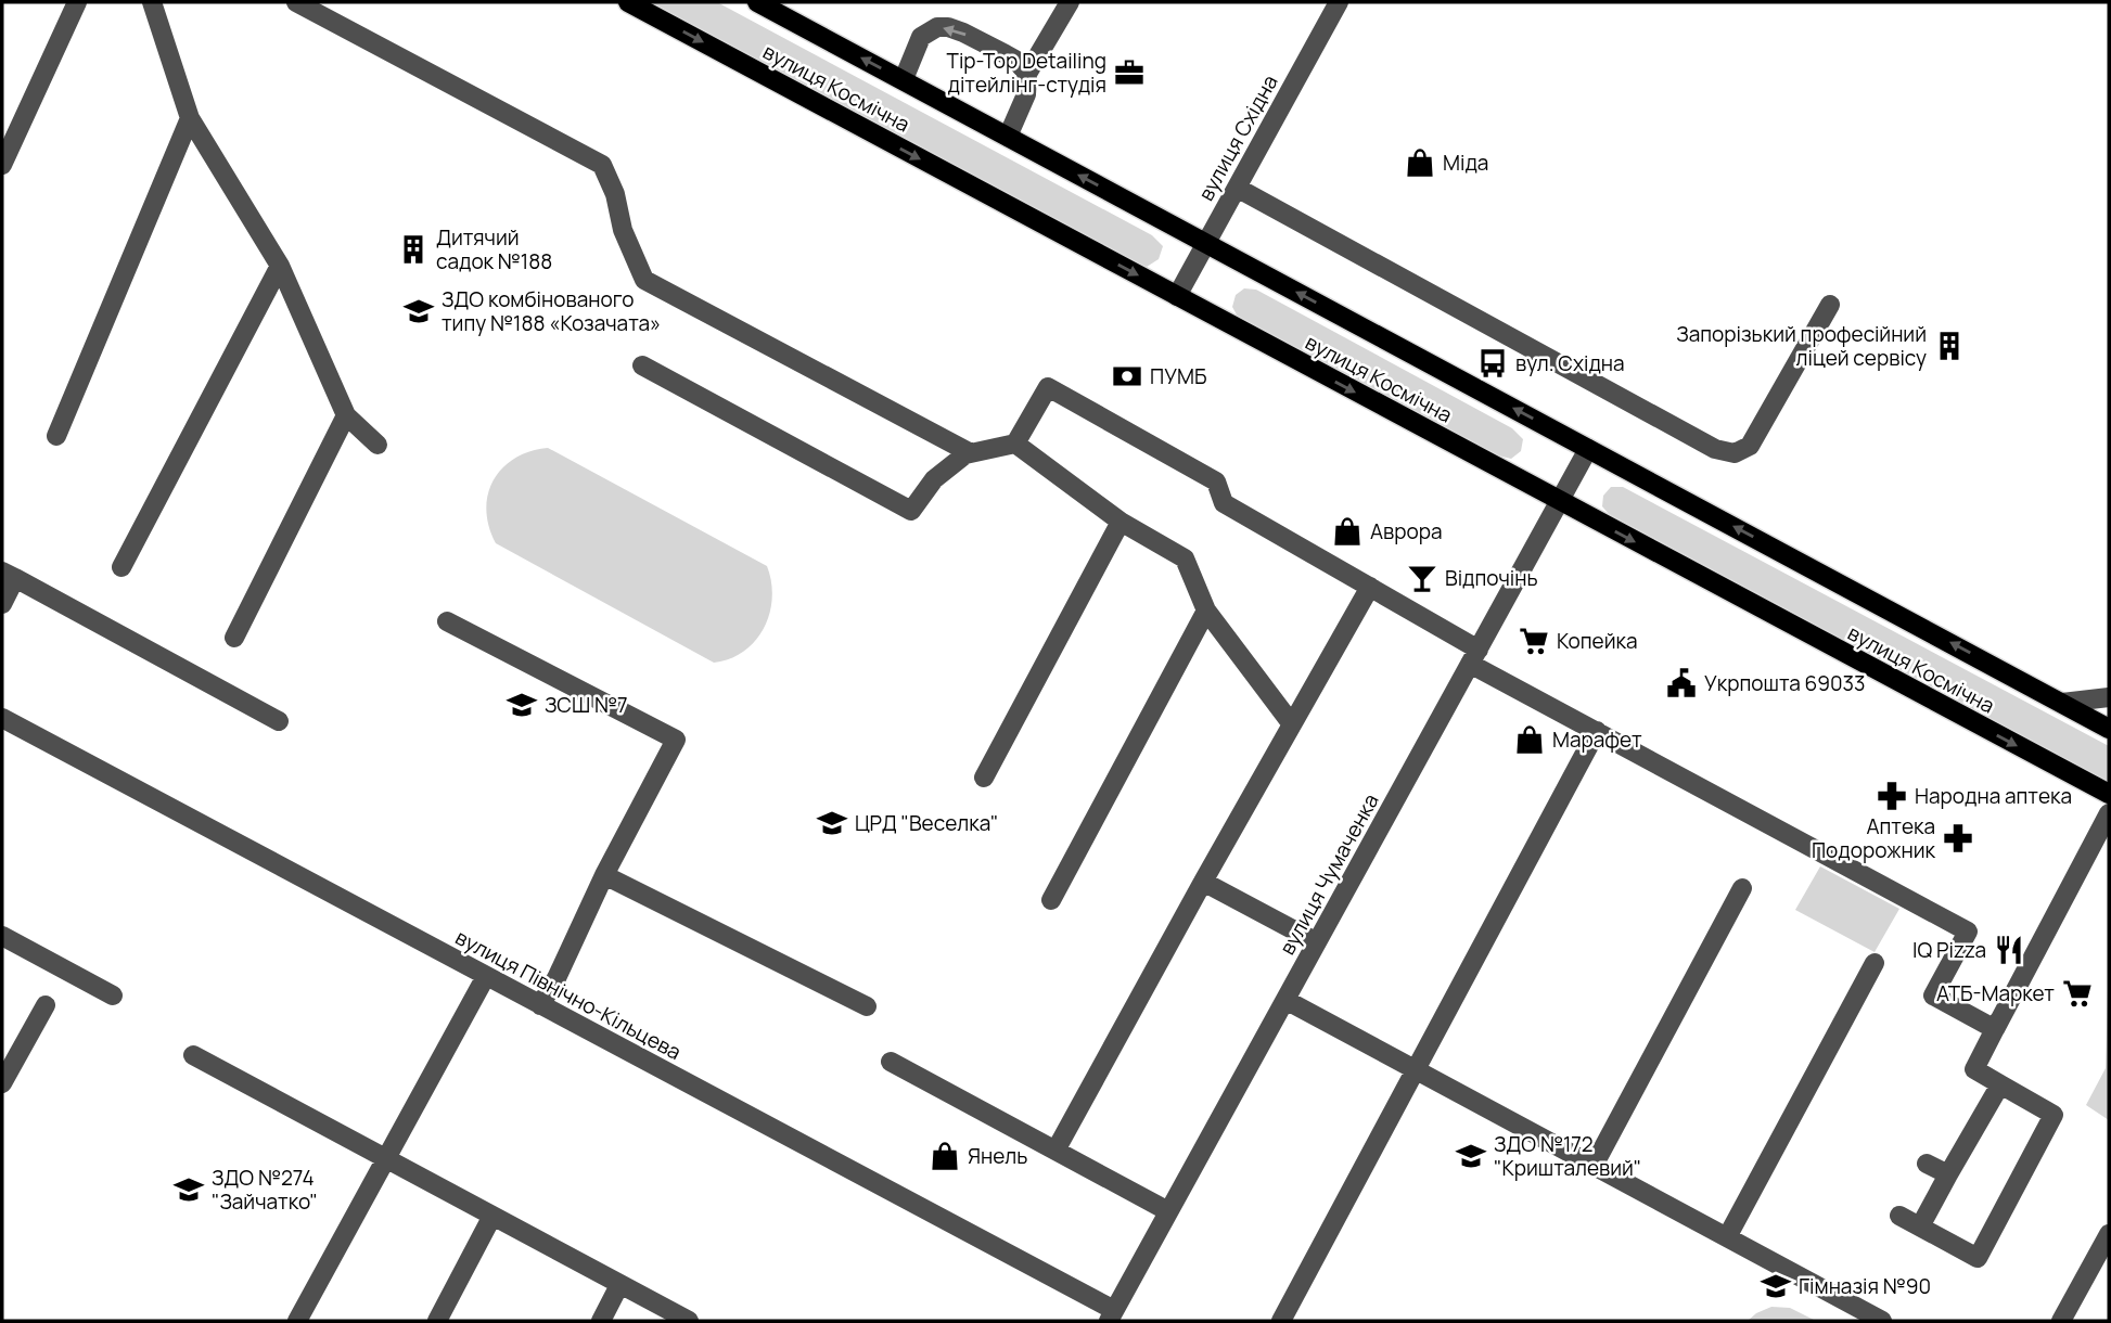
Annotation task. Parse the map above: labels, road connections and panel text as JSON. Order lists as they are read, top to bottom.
{
  "streets": {
    "main road": ["вулиця Космічна"],
    "street": ["вулиця Східна", "вулиця Чумаченка", "вулиця Північно-Кільцева"]
  },
  "crossings": [
    ["вулиця Космічна", "вулиця Східна"],
    ["вулиця Космічна", "вулиця Чумаченка"],
    ["вулиця Чумаченка", "вулиця Північно-Кільцева"]
  ],
  "places": {
    "office": ["Tip-Top Detailing дітейлiнг-студiя"],
    "shop": [
      "Міда",
      "Аврора",
      "Марафет",
      "Янель"
    ],
    "building": ["Дитячий садок №188", "Запорізький професійний ліцей сервісу"],
    "school or university": [
      "ЗДО комбінованого типу №188 «Козачата»",
      "ЗСШ №7",
      "ЦРД \"Веселка\"",
      "ЗДО №172 \"Кришталевий\"",
      "ЗДО №274 \"Зайчатко\"",
      "Гімназія №90"
    ],
    "bus stop": ["вул. Східна"],
    "bank": ["ПУМБ"],
    "bar": ["Відпочінь"],
    "supermarket": ["Копейка", "АТБ-Маркет"],
    "public building": ["Укрпошта 69033"],
    "pharmacy": ["Народна аптека", "Аптека Подорожник"],
    "restaurant": ["IQ Pizza"]
  }
}
